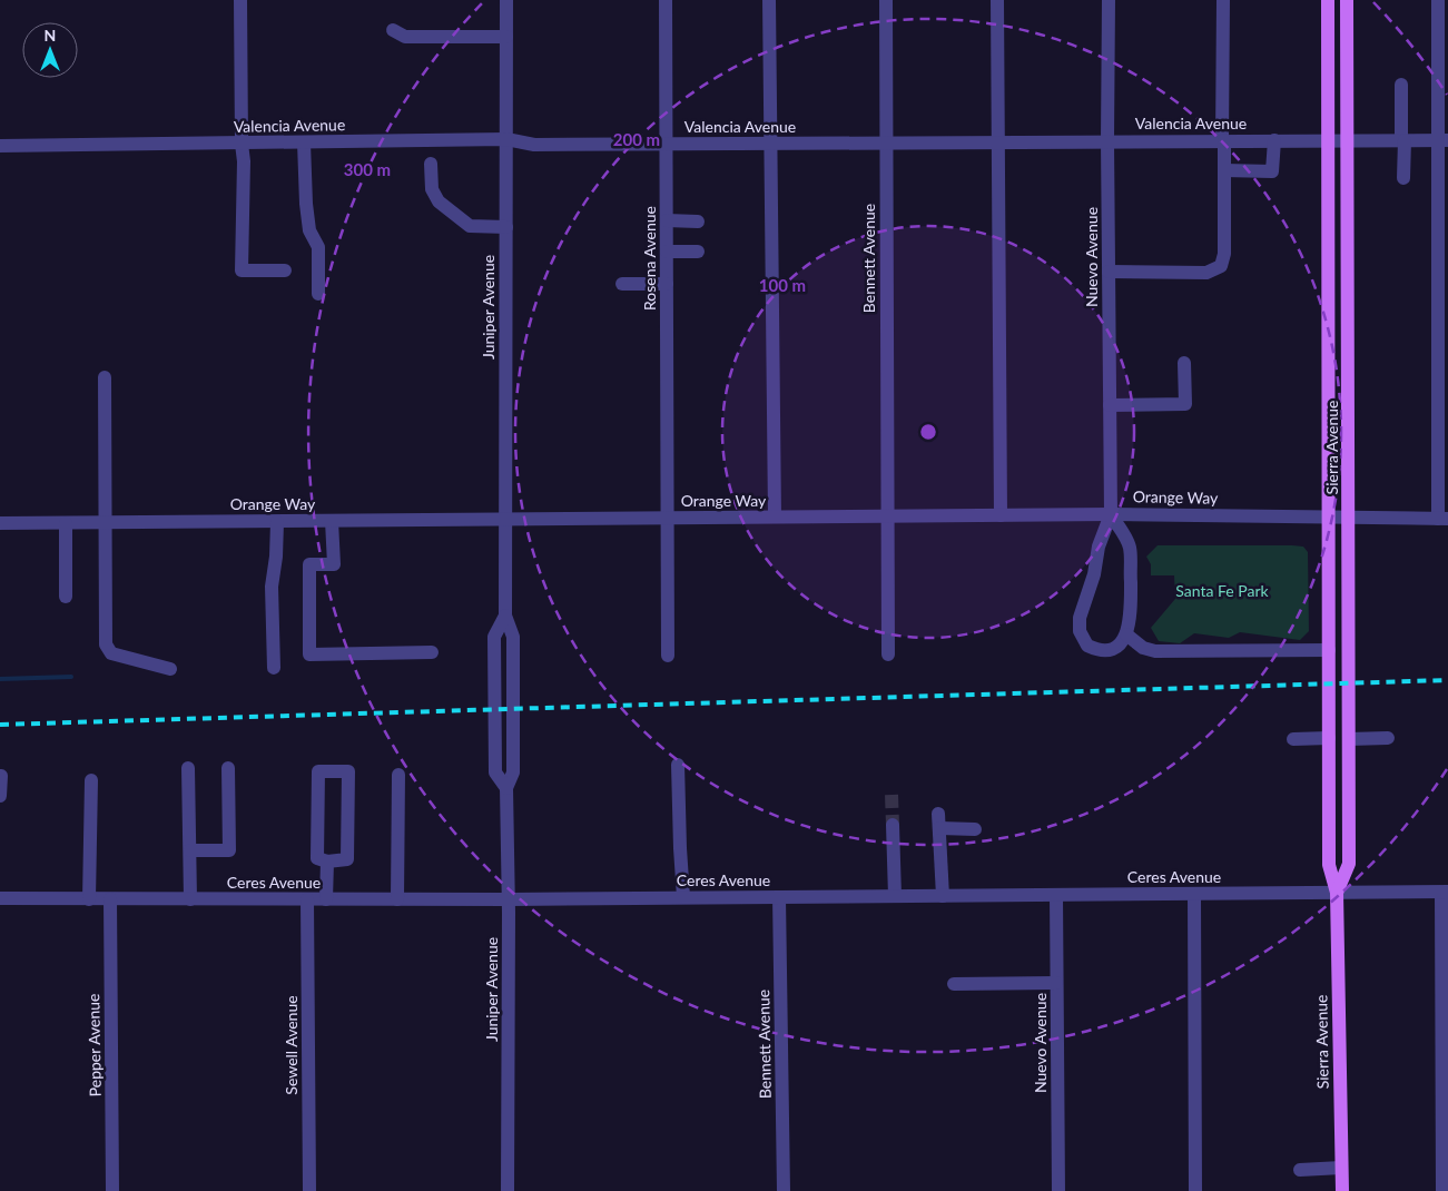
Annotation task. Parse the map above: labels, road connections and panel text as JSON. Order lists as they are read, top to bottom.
{
  "streets": {
    "main road": ["Sierra Avenue"],
    "street": [
      "Valencia Avenue",
      "Nuevo Avenue",
      "Rosena Avenue",
      "Bennett Avenue",
      "Juniper Avenue",
      "Orange Way",
      "Ceres Avenue",
      "Pepper Avenue",
      "Sewell Avenue"
    ]
  },
  "crossings": [
    ["Valencia Avenue", "Nuevo Avenue"],
    ["Valencia Avenue", "Rosena Avenue"],
    ["Valencia Avenue", "Bennett Avenue"],
    ["Valencia Avenue", "Juniper Avenue"],
    ["Valencia Avenue", "Sierra Avenue"],
    ["Nuevo Avenue", "Orange Way"],
    ["Nuevo Avenue", "Ceres Avenue"],
    ["Rosena Avenue", "Orange Way"],
    ["Bennett Avenue", "Orange Way"],
    ["Bennett Avenue", "Ceres Avenue"],
    ["Juniper Avenue", "Orange Way"],
    ["Juniper Avenue", "Ceres Avenue"],
    ["Sierra Avenue", "Orange Way"],
    ["Sierra Avenue", "Ceres Avenue"],
    ["Ceres Avenue", "Pepper Avenue"],
    ["Ceres Avenue", "Sewell Avenue"]
  ],
  "parks": ["Santa Fe Park"],
  "north": "top",
  "rings": ["200 m", "300 m", "100 m"]
}
